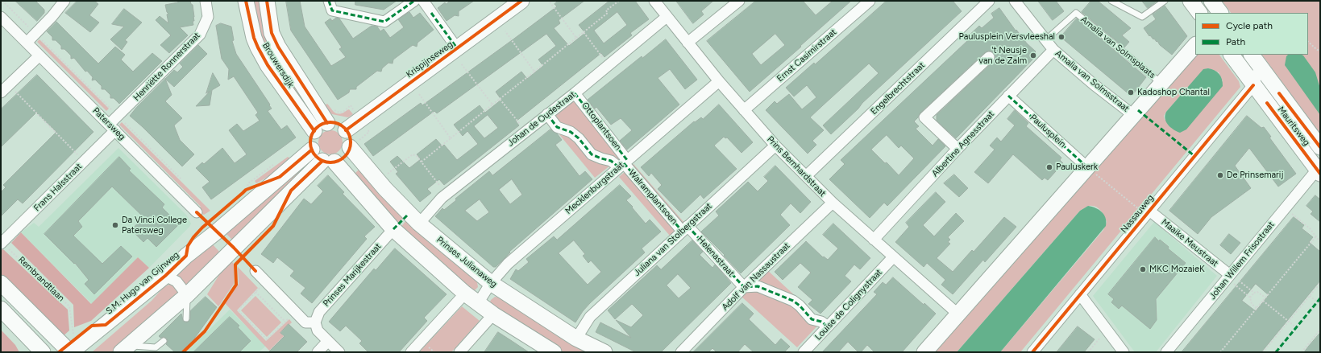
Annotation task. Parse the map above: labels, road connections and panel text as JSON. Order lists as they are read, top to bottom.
{
  "streets": {
    "street": [
      "Ernst Casimirstraat",
      "Krispijnseweg",
      "Brouwersdijk",
      "Henriëtte Ronnerstraat",
      "Amalia van Solmsstraat",
      "Engelbrechtstraat",
      "Johan de Oudestraat",
      "Patersweg",
      "Ottoplantsoen",
      "Mauritsweg",
      "Paulusplein",
      "Albertine Agnesstraat",
      "Prins Bernhardstraat",
      "Frans Halsstraat",
      "Mecklenburgstraat",
      "Walramplantsoen",
      "Nassauweg",
      "Juliana van Stolbergstraat",
      "Maaike Meustraat",
      "Helenastraat",
      "Johan Willem Frisostraat",
      "Prinses Julianaweg",
      "Prinses Marijkestraat",
      "Adolf van Nassaustraat",
      "S.M. Hugo van Gijnweg",
      "Louise de Colignystraat"
    ],
    "lane": ["Amalia van Solmsplaats"],
    "path": ["Rembrandtlaan"]
  },
  "crossings": [
    ["Amalia van Solmsplaats", "Amalia van Solmsstraat"],
    ["Ernst Casimirstraat", "Prins Bernhardstraat"],
    ["Krispijnseweg", "Brouwersdijk"],
    ["Krispijnseweg", "Prinses Julianaweg"],
    ["Krispijnseweg", "S.M. Hugo van Gijnweg"],
    ["Brouwersdijk", "Prinses Julianaweg"],
    ["Brouwersdijk", "S.M. Hugo van Gijnweg"],
    ["Henriëtte Ronnerstraat", "Patersweg"],
    ["Henriëtte Ronnerstraat", "Frans Halsstraat"],
    ["Amalia van Solmsstraat", "Albertine Agnesstraat"],
    ["Engelbrechtstraat", "Prins Bernhardstraat"],
    ["Johan de Oudestraat", "Ottoplantsoen"],
    ["Johan de Oudestraat", "Prins Bernhardstraat"],
    ["Johan de Oudestraat", "Prinses Julianaweg"],
    ["Patersweg", "Frans Halsstraat"],
    ["Ottoplantsoen", "Mecklenburgstraat"],
    ["Ottoplantsoen", "Walramplantsoen"],
    ["Mauritsweg", "Nassauweg"],
    ["Mauritsweg", "Johan Willem Frisostraat"],
    ["Paulusplein", "Albertine Agnesstraat"],
    ["Albertine Agnesstraat", "Prins Bernhardstraat"],
    ["Prins Bernhardstraat", "Mecklenburgstraat"],
    ["Prins Bernhardstraat", "Juliana van Stolbergstraat"],
    ["Prins Bernhardstraat", "Adolf van Nassaustraat"],
    ["Prins Bernhardstraat", "Louise de Colignystraat"],
    ["Frans Halsstraat", "Rembrandtlaan"],
    ["Mecklenburgstraat", "Walramplantsoen"],
    ["Mecklenburgstraat", "Prinses Julianaweg"],
    ["Walramplantsoen", "Juliana van Stolbergstraat"],
    ["Walramplantsoen", "Helenastraat"],
    ["Nassauweg", "Maaike Meustraat"],
    ["Juliana van Stolbergstraat", "Helenastraat"],
    ["Juliana van Stolbergstraat", "Prinses Julianaweg"],
    ["Maaike Meustraat", "Johan Willem Frisostraat"],
    ["Helenastraat", "Adolf van Nassaustraat"],
    ["Prinses Julianaweg", "S.M. Hugo van Gijnweg"],
    ["Rembrandtlaan", "S.M. Hugo van Gijnweg"]
  ],
  "places": [
    "Paulusplein Versvleeshal",
    "'t Neusje van de Zalm",
    "Kadoshop Chantal",
    "Pauluskerk",
    "De Prinsemarij",
    "Da Vinci College Patersweg",
    "MKC MozaieK"
  ],
  "legend": ["Cycle path", "Path"]
}
